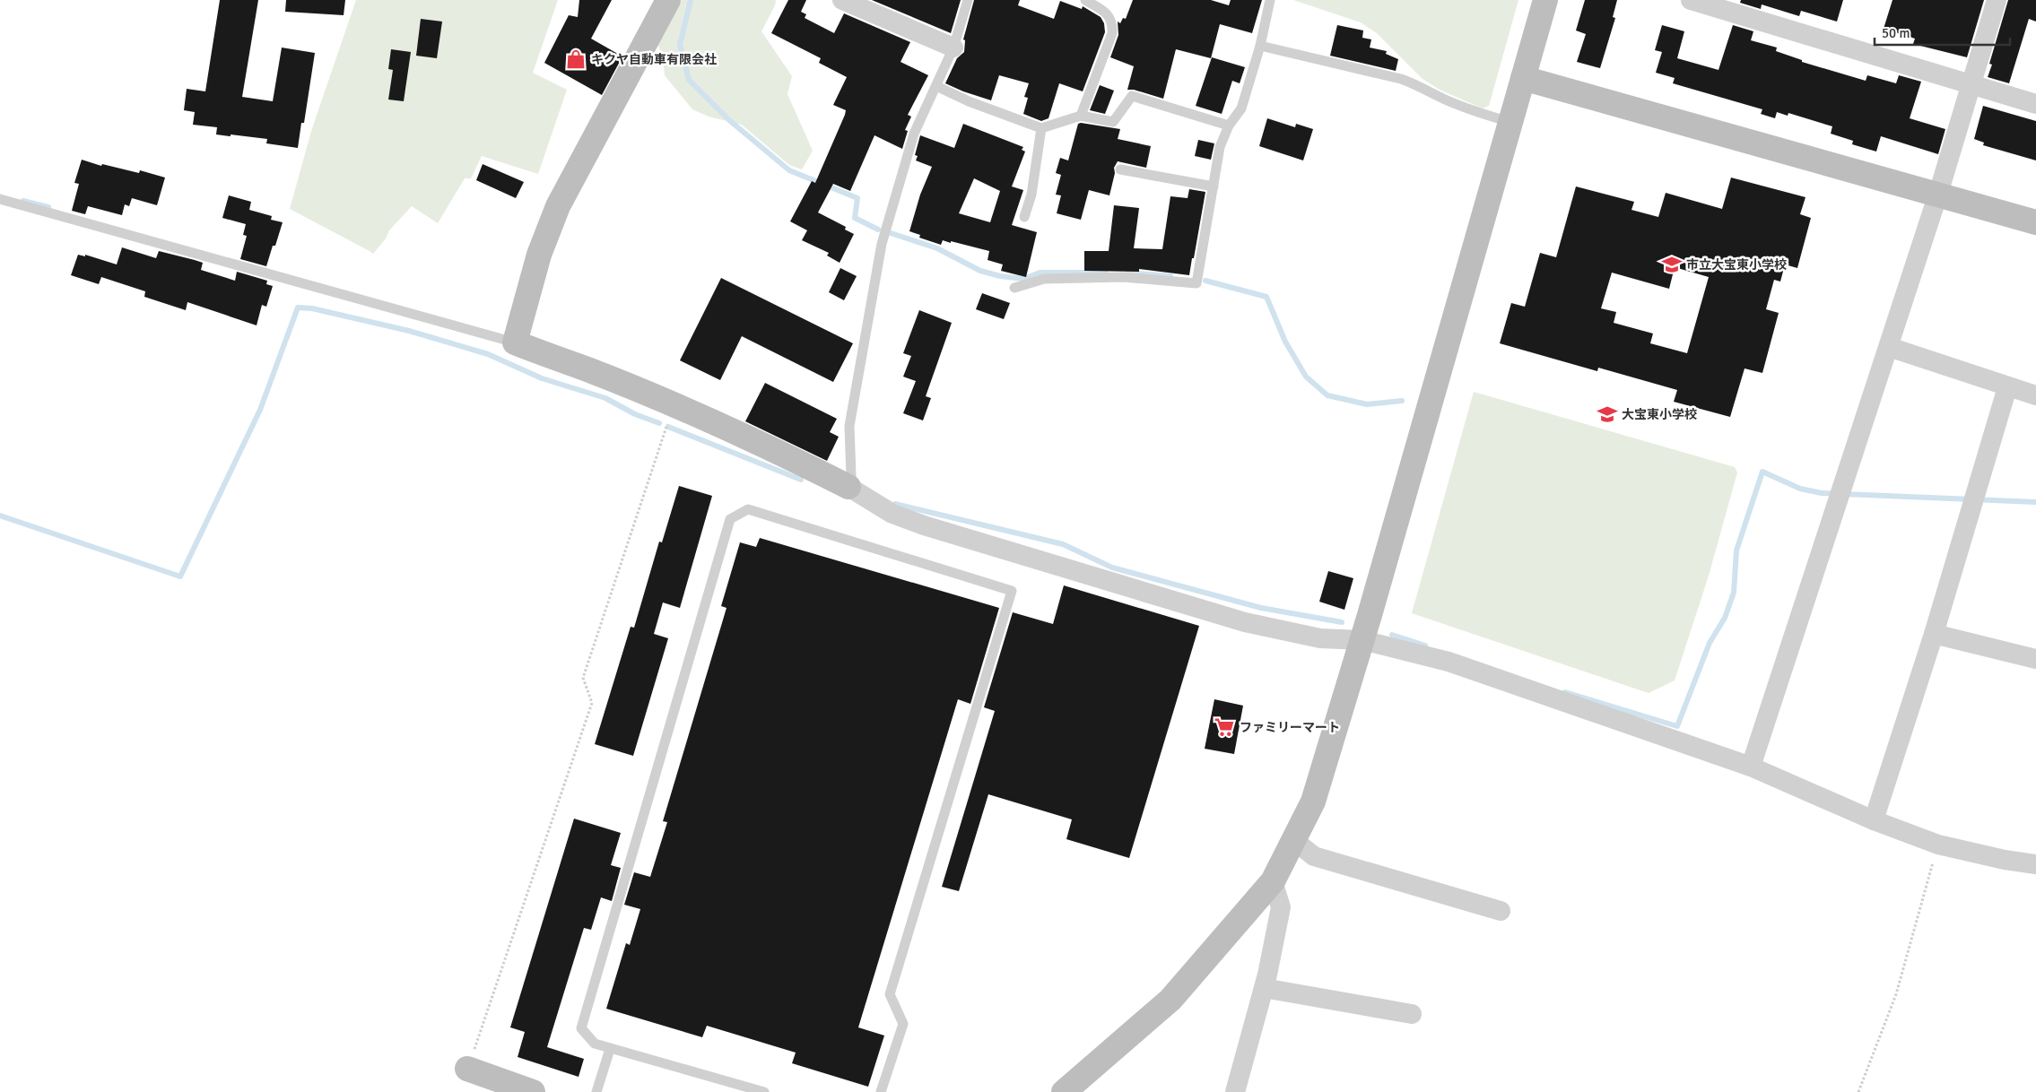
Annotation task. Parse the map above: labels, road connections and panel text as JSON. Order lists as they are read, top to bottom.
{
  "places": {
    "shop": ["キクヤ自動車有限会社"],
    "school or university": ["市立大宝東小学校", "大宝東小学校"],
    "supermarket": ["ファミリーマート"]
  },
  "scale_bar": "50 m"
}
